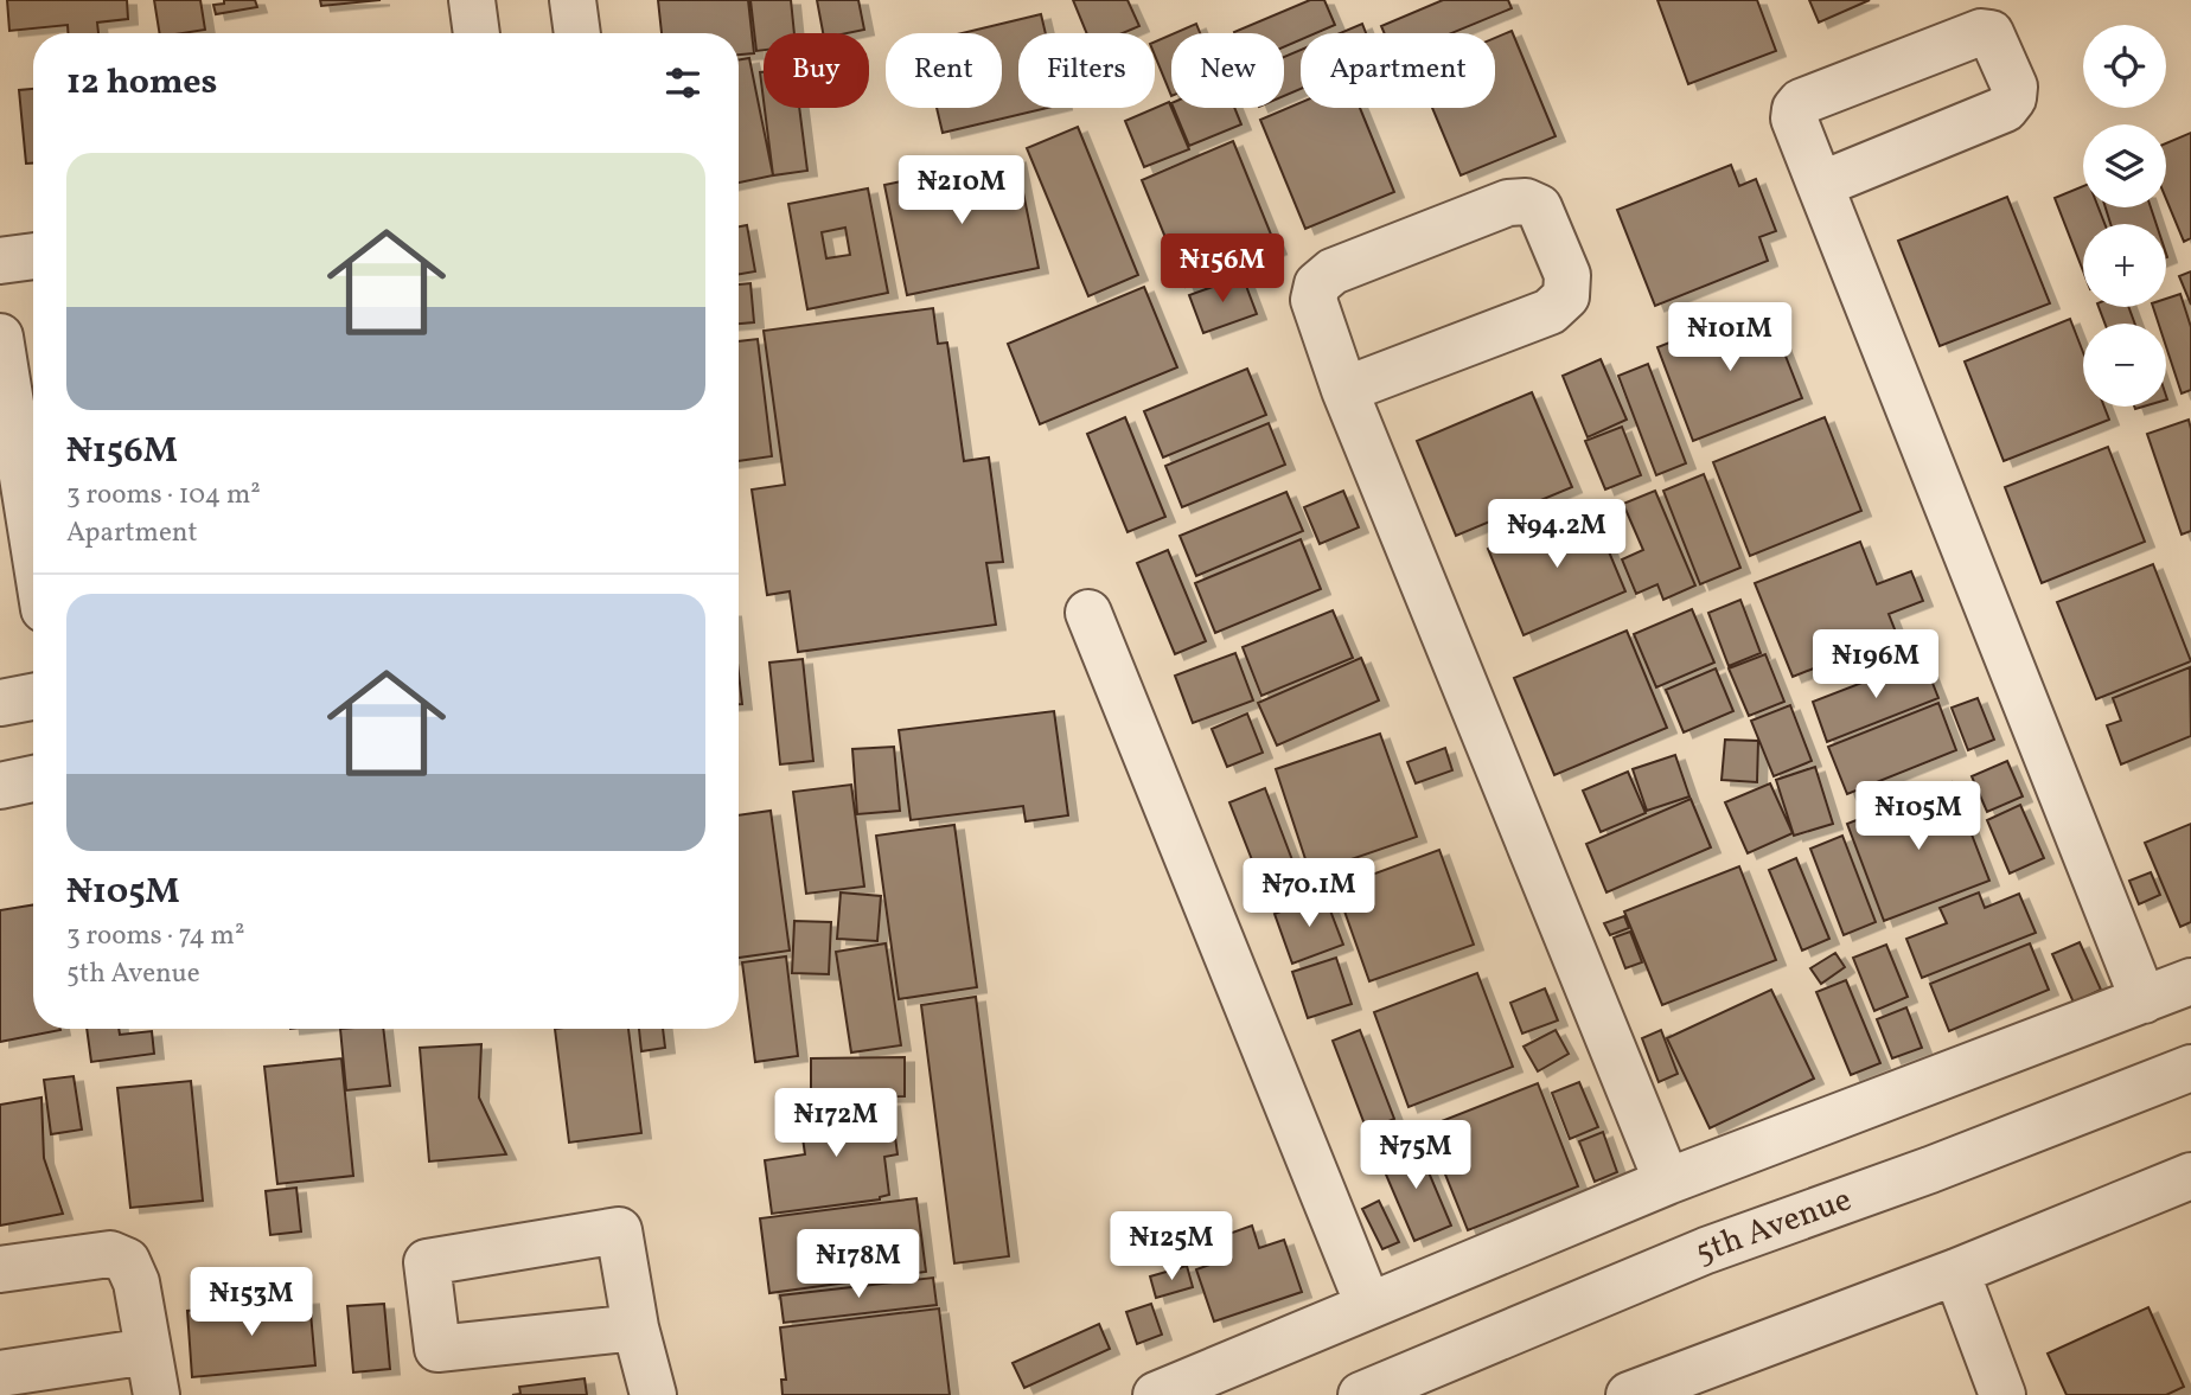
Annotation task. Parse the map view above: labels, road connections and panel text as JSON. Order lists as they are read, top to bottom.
{
  "streets": {
    "street": ["5th Avenue"]
  },
  "page": {
    "map_buttons": ["+", "−"],
    "chip": [
      "Buy",
      "Rent",
      "Filters",
      "New",
      "Apartment"
    ],
    "heading": "12 homes",
    "list": [
      {
        "name": "₦156M",
        "note": "3 rooms · 104 m² · Apartment"
      },
      {
        "name": "₦105M",
        "note": "3 rooms · 74 m² · 5th Avenue"
      }
    ],
    "price": [
      "₦210M",
      "₦156M",
      "₦101M",
      "₦94.2M",
      "₦196M",
      "₦105M",
      "₦70.1M",
      "₦172M",
      "₦75M",
      "₦125M",
      "₦178M",
      "₦153M"
    ]
  }
}
